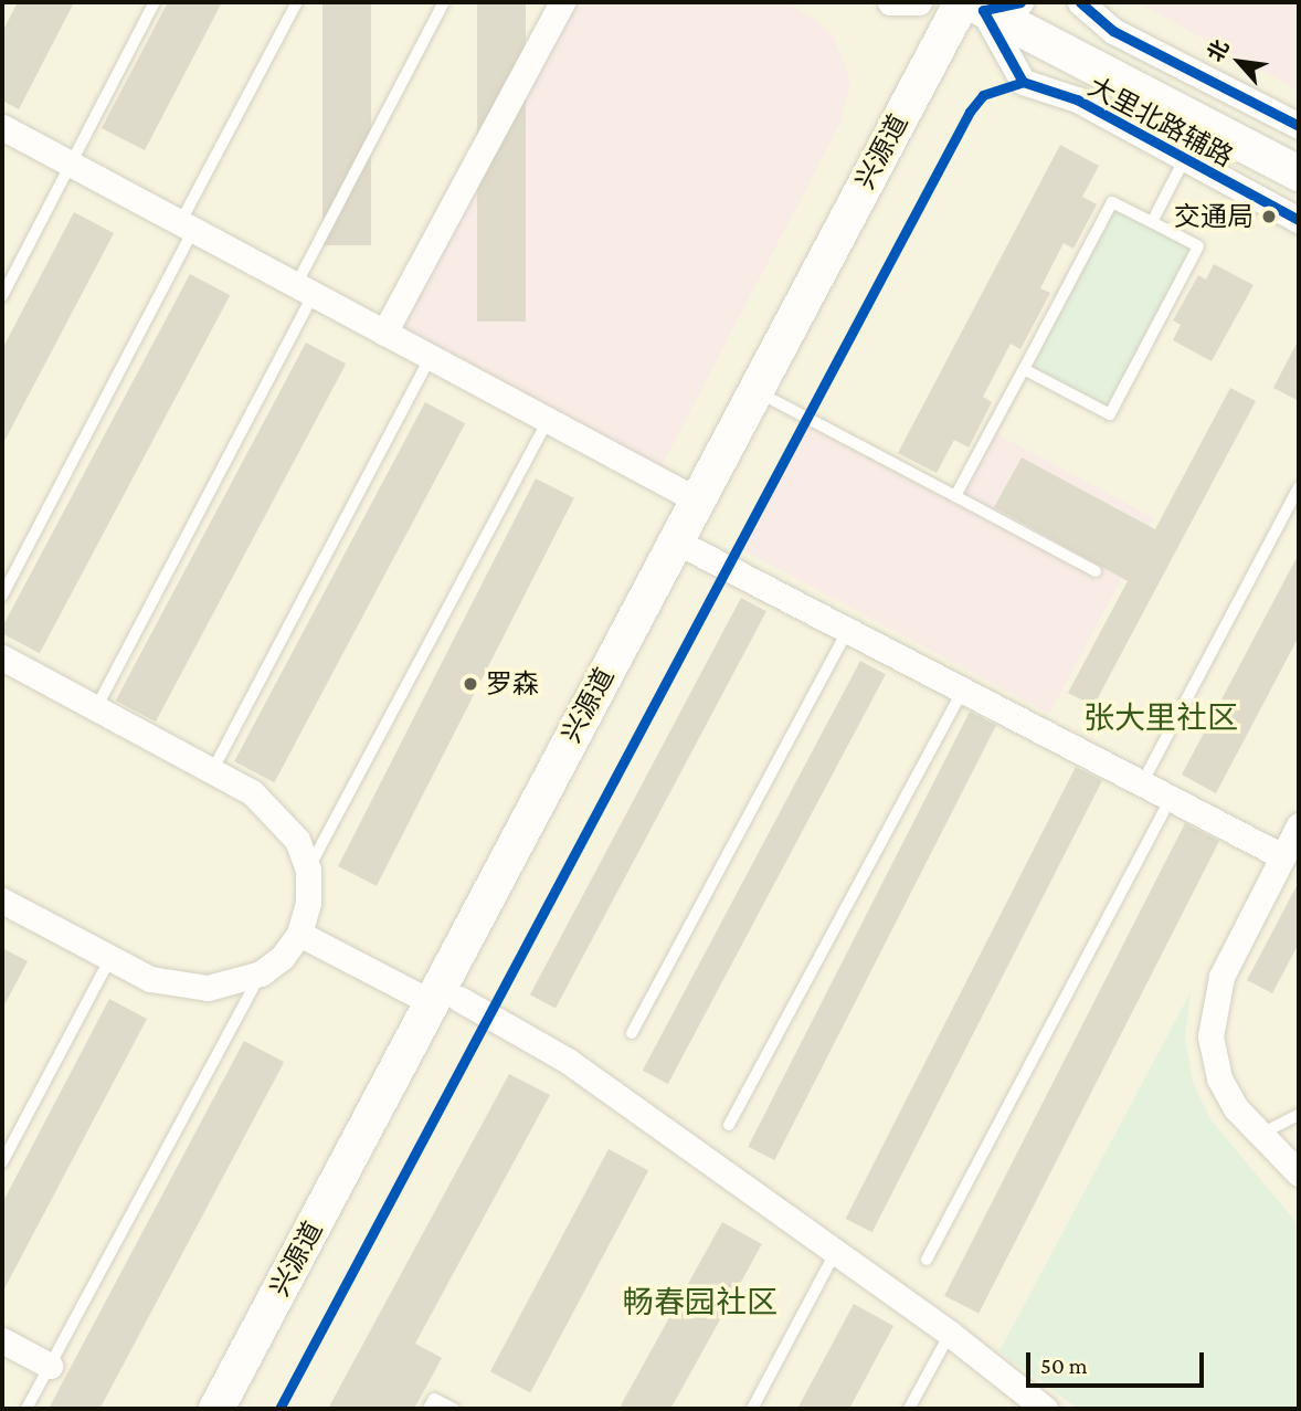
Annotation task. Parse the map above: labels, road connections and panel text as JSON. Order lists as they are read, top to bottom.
{
  "streets": {
    "main road": ["兴源道"],
    "street": ["大里北路辅路"]
  },
  "crossings": [
    ["大里北路辅路", "兴源道"]
  ],
  "districts": ["张大里社区", "畅春园社区"],
  "places": ["交通局", "罗森"],
  "scale_bar": "50 m",
  "north": "top left"
}
